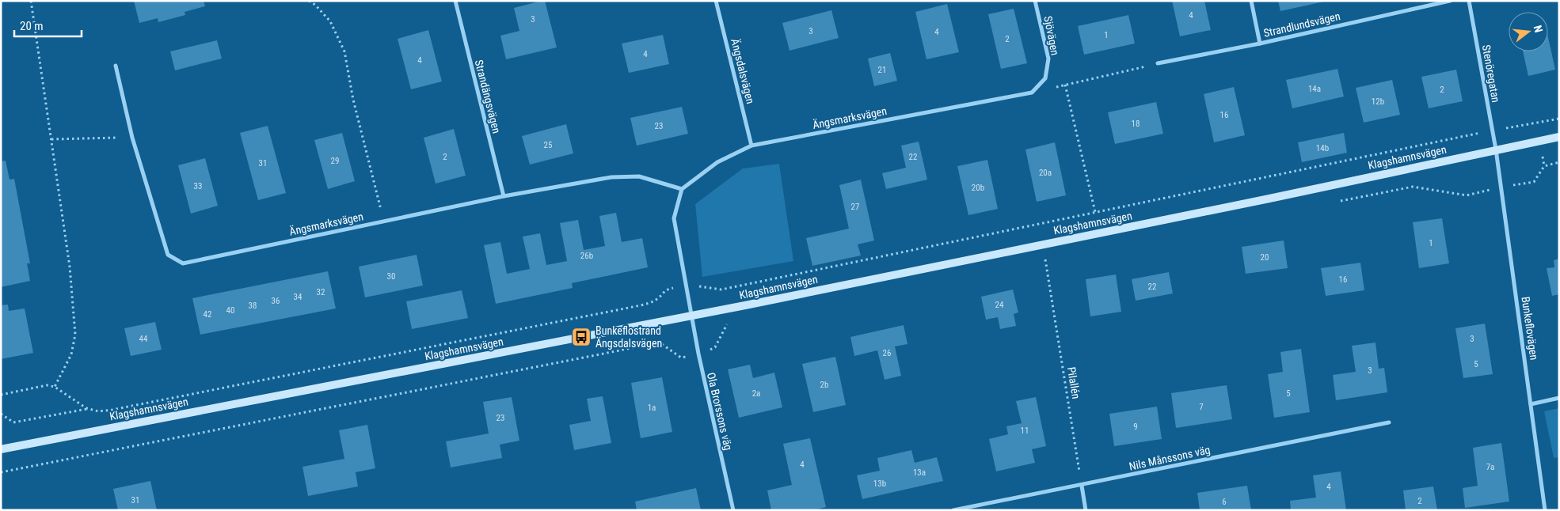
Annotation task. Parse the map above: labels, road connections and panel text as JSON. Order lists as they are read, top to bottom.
{
  "streets": {
    "street": [
      "Strandlundsvägen",
      "Sjövägen",
      "Ängsdalsvägen",
      "Stenöregatan",
      "Strandängsvägen",
      "Ängsmarksvägen",
      "Klagshamnsvägen",
      "Bunkeflovägen",
      "Ola Brorssons väg",
      "Nils Månssons väg"
    ],
    "path": ["Pilallén"]
  },
  "crossings": [
    ["Sjövägen", "Ängsmarksvägen"],
    ["Ängsdalsvägen", "Ängsmarksvägen"],
    ["Stenöregatan", "Klagshamnsvägen"],
    ["Stenöregatan", "Bunkeflovägen"],
    ["Strandängsvägen", "Ängsmarksvägen"],
    ["Klagshamnsvägen", "Bunkeflovägen"],
    ["Klagshamnsvägen", "Ola Brorssons väg"],
    ["Pilallén", "Nils Månssons väg"]
  ],
  "places": {
    "bus stop": ["Bunkeflostrand Ängsdalsvägen"]
  },
  "house_numbers": [
    "4",
    "3",
    "3",
    "4",
    "1",
    "2",
    "4",
    "4",
    "21",
    "14a",
    "2",
    "12b",
    "16",
    "18",
    "23",
    "25",
    "14b",
    "2",
    "22",
    "29",
    "31",
    "20a",
    "33",
    "20b",
    "27",
    "1",
    "26b",
    "20",
    "30",
    "16",
    "22",
    "32",
    "34",
    "36",
    "24",
    "38",
    "40",
    "42",
    "44",
    "3",
    "26",
    "5",
    "3",
    "2b",
    "2a",
    "5",
    "7",
    "1a",
    "23",
    "9",
    "11",
    "4",
    "7a",
    "13a",
    "13b",
    "4",
    "31",
    "2",
    "6"
  ],
  "scale_bar": "20 m",
  "north": "right"
}
